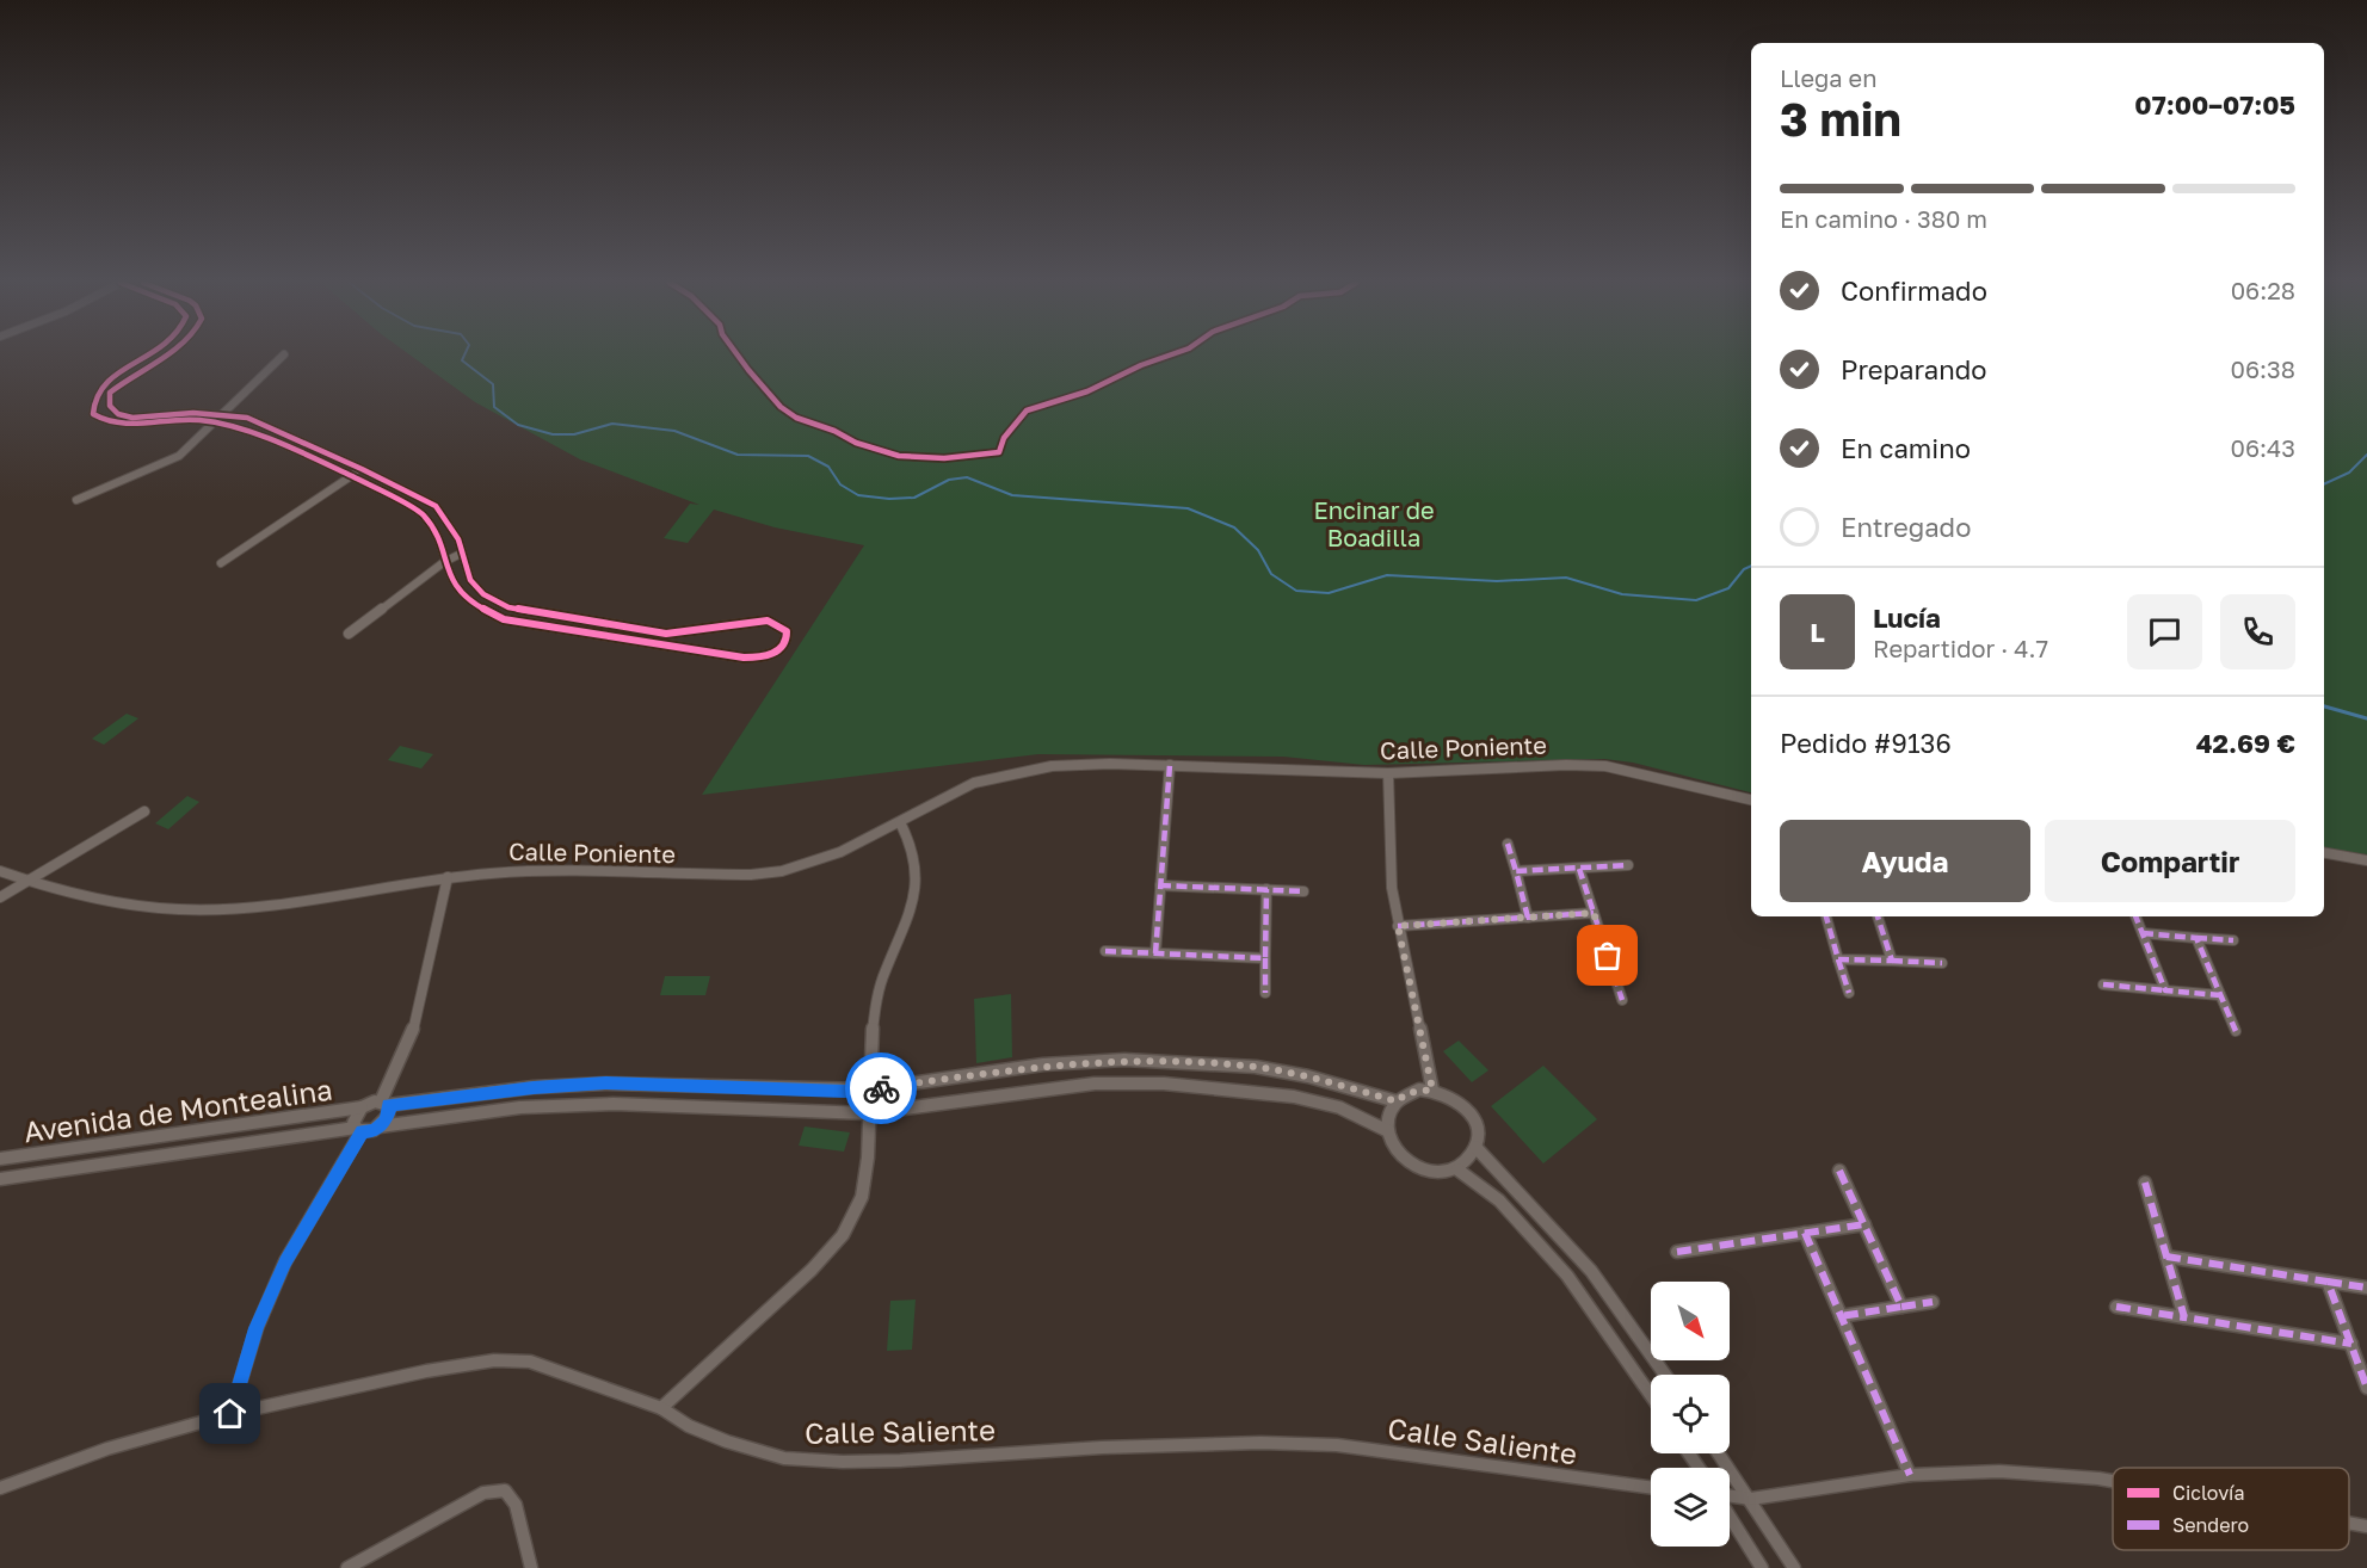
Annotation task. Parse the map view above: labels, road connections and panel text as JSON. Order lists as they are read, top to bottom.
{
  "streets": {
    "street": ["Calle Poniente", "Avenida de Montealina", "Calle Saliente"]
  },
  "parks": ["Encinar de Boadilla"],
  "legend": ["Ciclovía", "Sendero"],
  "north": "bottom right",
  "page": {
    "heading": ["3 min", "Llega en", "07:00–07:05"],
    "panel": [
      "Lucía",
      "Repartidor · 4.7",
      "Pedido #9136",
      "42.69 €"
    ],
    "bar": "En camino · 380 m",
    "list": [
      ["Confirmado", "06:28"],
      ["Preparando", "06:38"],
      ["En camino", "06:43"],
      "Entregado"
    ],
    "round": "L",
    "buttons": ["Ayuda", "Compartir"]
  }
}
